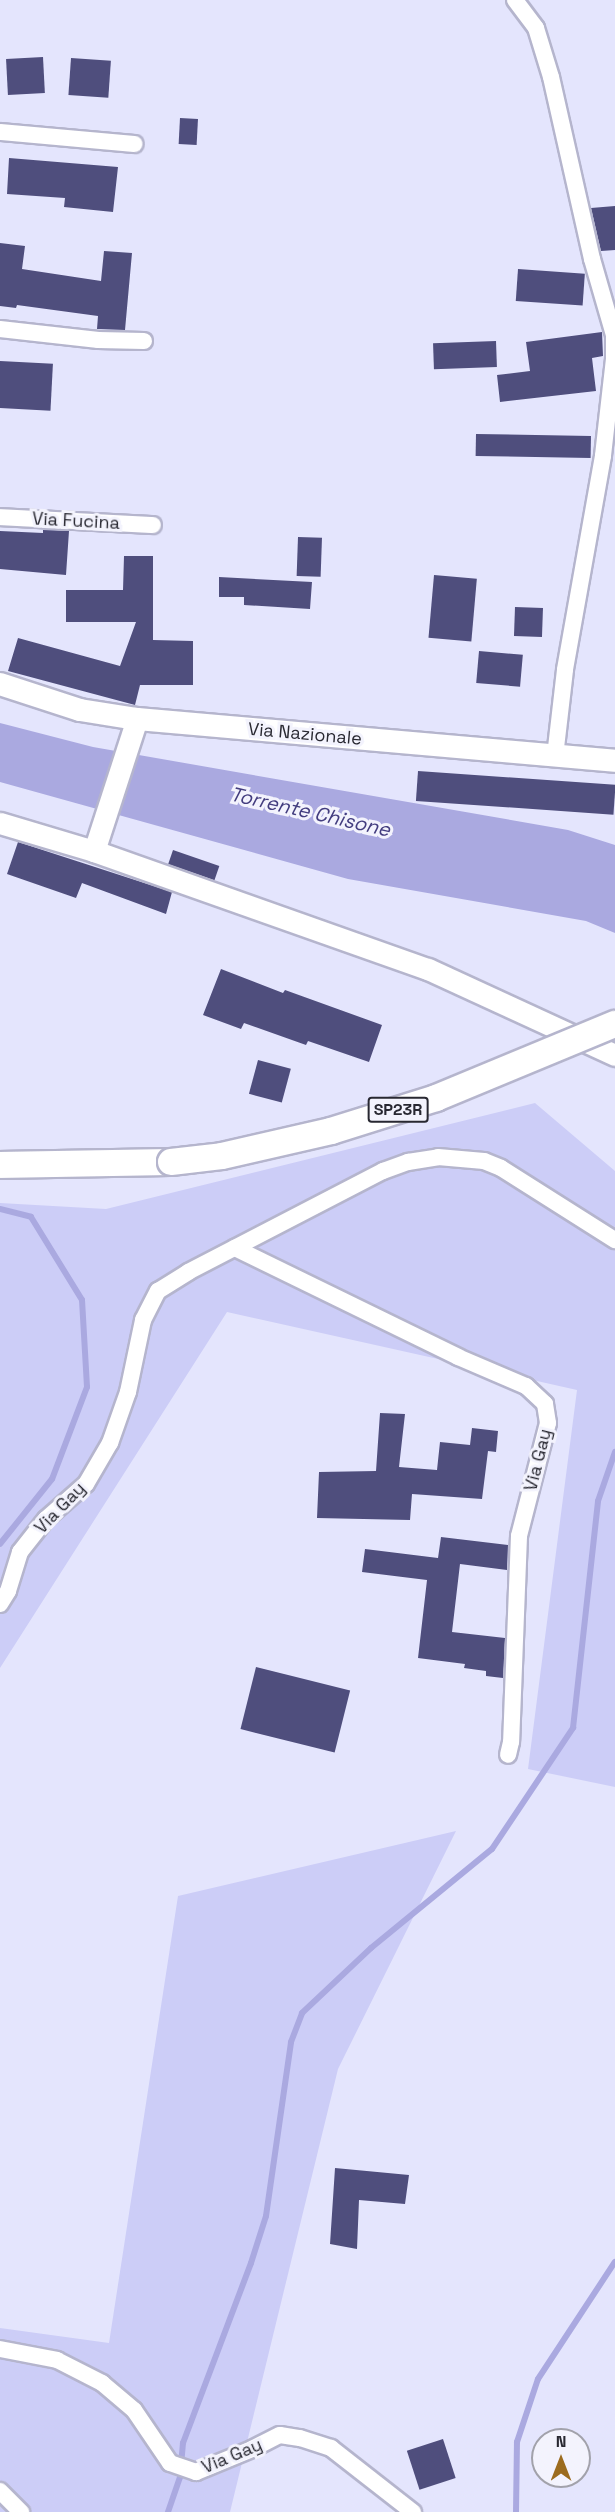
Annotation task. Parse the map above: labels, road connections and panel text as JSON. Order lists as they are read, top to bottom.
{
  "streets": {
    "main road": ["Via Nazionale", "SP23R"],
    "street": ["Via Fucina", "Via Gay"]
  },
  "water": ["Torrente Chisone"],
  "north": "top"
}
